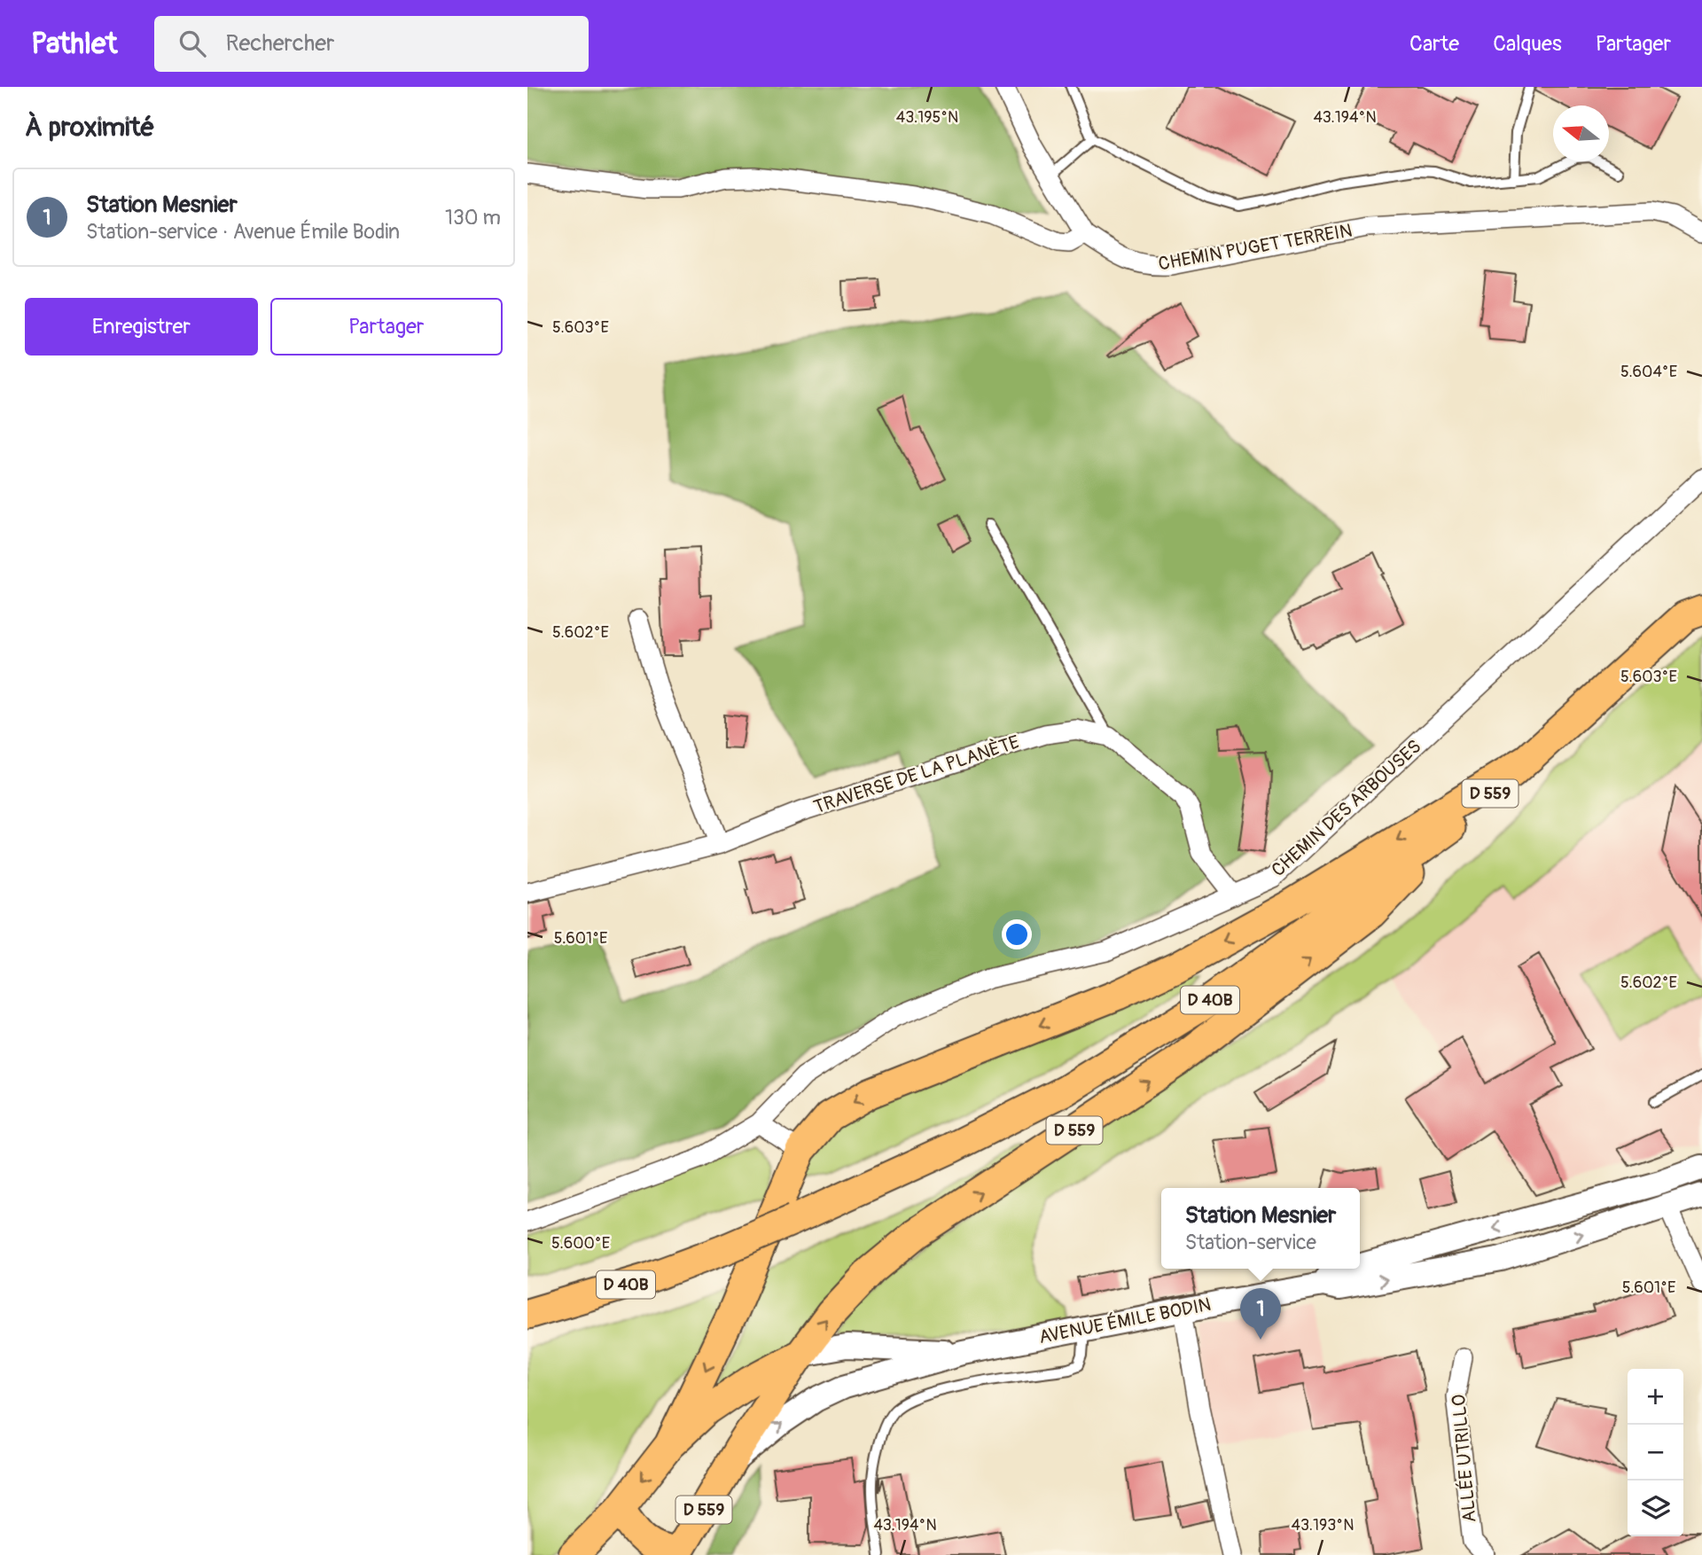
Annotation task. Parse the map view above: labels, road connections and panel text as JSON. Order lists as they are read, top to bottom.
{
  "streets": {
    "main road": ["D 559", "D 40B"],
    "street": [
      "CHEMIN PUGET TERREIN",
      "TRAVERSE DE LA PLANÈTE",
      "CHEMIN DES ARBOUSES",
      "AVENUE ÉMILE BODIN",
      "ALLÉE UTRILLO"
    ]
  },
  "crossings": [
    ["TRAVERSE DE LA PLANÈTE", "CHEMIN DES ARBOUSES"],
    ["D 559", "D 40B"],
    ["D 559", "AVENUE ÉMILE BODIN"]
  ],
  "north": "left",
  "page": {
    "header": "Pathlet",
    "search": "Rechercher",
    "nav": ["Carte", "Calques", "Partager"],
    "heading": "À proximité",
    "list": [
      {
        "mark": "1",
        "name": "Station Mesnier",
        "note": "Station-service · Avenue Émile Bodin",
        "value": "130 m"
      }
    ],
    "buttons": ["Enregistrer", "Partager"],
    "popup": ["Station Mesnier", "Station-service"],
    "pins": "1",
    "map_buttons": ["+", "−"]
  },
  "coordinates": [
    "43.195°N",
    "43.194°N",
    "5.603°E",
    "5.604°E",
    "5.602°E",
    "5.601°E",
    "5.600°E",
    "43.193°N"
  ]
}
